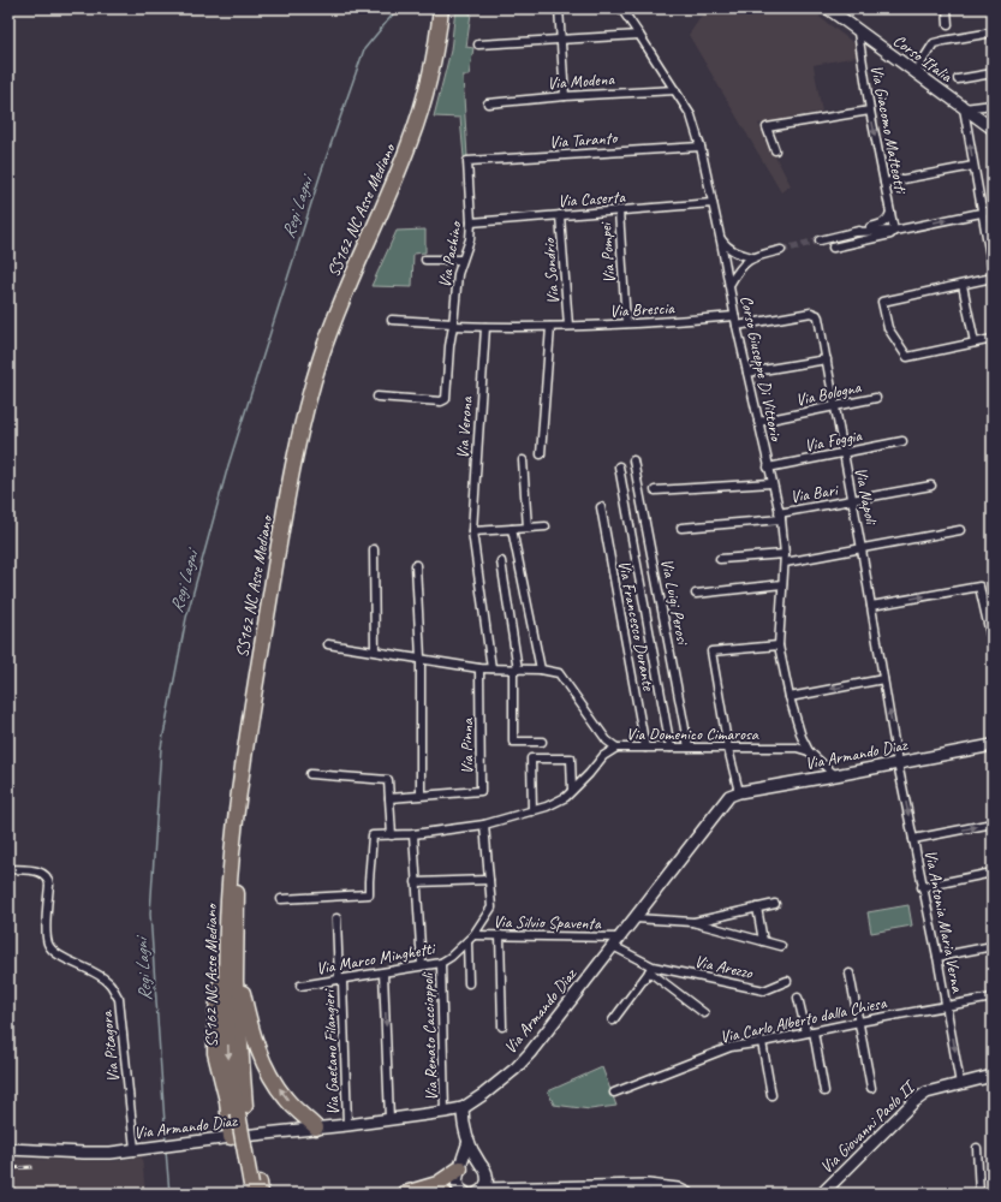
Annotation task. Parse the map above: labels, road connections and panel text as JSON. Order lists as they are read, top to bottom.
{
  "streets": {
    "highway": ["SS162 NC Asse Mediano"],
    "main road": ["Corso Italia", "Via Armando Diaz", "Via Giovanni Paolo II"],
    "street": [
      "Via Modena",
      "Via Giacomo Matteotti",
      "Via Taranto",
      "Via Caserta",
      "Via Pompei",
      "Via Pachino",
      "Via Sondrio",
      "Via Brescia",
      "Corso Giuseppe Di Vittorio",
      "Via Bologna",
      "Via Verona",
      "Via Foggia",
      "Via Bari",
      "Via Napoli",
      "Via Luigi Perosi",
      "Via Francesco Durante",
      "Via Domenico Cimarosa",
      "Via Pinna",
      "Via Antonia Maria Verna",
      "Via Silvio Spaventa",
      "Via Marco Minghetti",
      "Via Arezzo",
      "Via Carlo Alberto dalla Chiesa",
      "Via Renato Caccioppoli",
      "Via Pitagora",
      "Via Gaetano Filangieri"
    ]
  },
  "crossings": [
    ["Corso Italia", "Via Giacomo Matteotti"],
    ["Via Modena", "Corso Giuseppe Di Vittorio"],
    ["Via Taranto", "Via Pachino"],
    ["Via Taranto", "Corso Giuseppe Di Vittorio"],
    ["Via Caserta", "Via Pompei"],
    ["Via Caserta", "Via Pachino"],
    ["Via Caserta", "Via Sondrio"],
    ["Via Caserta", "Corso Giuseppe Di Vittorio"],
    ["Via Pompei", "Via Brescia"],
    ["Via Pachino", "Via Brescia"],
    ["Via Sondrio", "Via Brescia"],
    ["Via Brescia", "Corso Giuseppe Di Vittorio"],
    ["Via Brescia", "Via Verona"],
    ["Corso Giuseppe Di Vittorio", "Via Bologna"],
    ["Corso Giuseppe Di Vittorio", "Via Foggia"],
    ["Corso Giuseppe Di Vittorio", "Via Bari"],
    ["Corso Giuseppe Di Vittorio", "Via Napoli"],
    ["Corso Giuseppe Di Vittorio", "Via Domenico Cimarosa"],
    ["Via Bologna", "Via Napoli"],
    ["Via Verona", "Via Domenico Cimarosa"],
    ["Via Foggia", "Via Napoli"],
    ["Via Bari", "Via Napoli"],
    ["Via Napoli", "Via Armando Diaz"],
    ["Via Napoli", "Via Antonia Maria Verna"],
    ["Via Luigi Perosi", "Via Domenico Cimarosa"],
    ["Via Francesco Durante", "Via Domenico Cimarosa"],
    ["Via Domenico Cimarosa", "Via Pinna"],
    ["Via Armando Diaz", "Via Antonia Maria Verna"],
    ["Via Armando Diaz", "Via Silvio Spaventa"],
    ["Via Armando Diaz", "Via Arezzo"],
    ["Via Armando Diaz", "Via Renato Caccioppoli"],
    ["Via Armando Diaz", "Via Pitagora"],
    ["Via Armando Diaz", "Via Gaetano Filangieri"],
    ["Via Antonia Maria Verna", "Via Carlo Alberto dalla Chiesa"],
    ["Via Antonia Maria Verna", "Via Giovanni Paolo II"],
    ["Via Silvio Spaventa", "Via Marco Minghetti"],
    ["Via Silvio Spaventa", "Via Arezzo"],
    ["Via Marco Minghetti", "Via Renato Caccioppoli"],
    ["Via Marco Minghetti", "Via Gaetano Filangieri"]
  ],
  "one_way": ["Via Giacomo Matteotti", "Via Antonia Maria Verna"],
  "water": ["Regi Lagni"]
}
